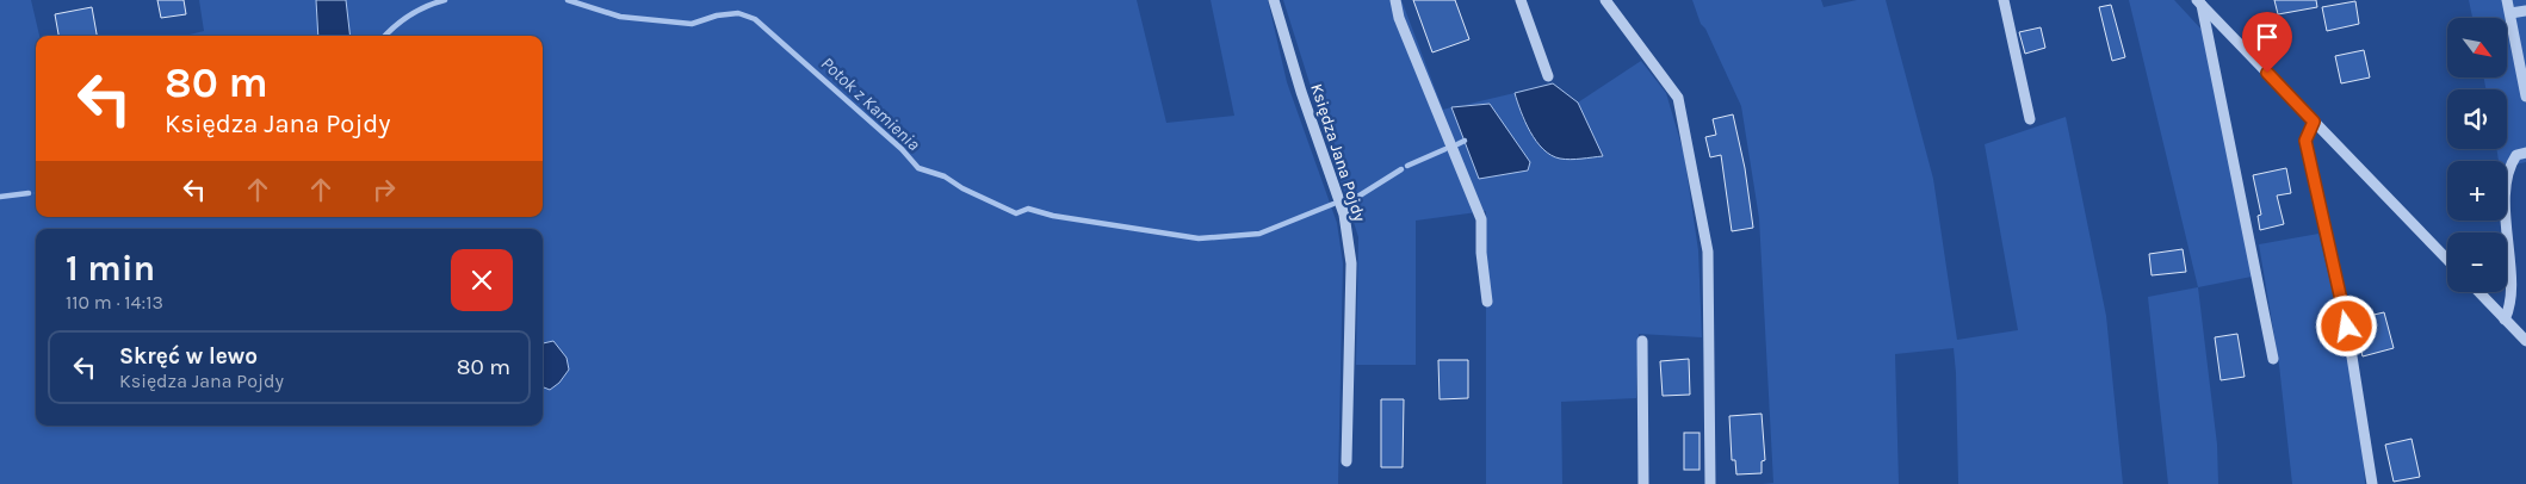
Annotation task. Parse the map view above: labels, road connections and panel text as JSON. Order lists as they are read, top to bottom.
{
  "streets": {
    "street": ["Księdza Jana Pojdy"]
  },
  "water": ["Potok z Kamienia"],
  "north": "bottom right",
  "page": {
    "map_buttons": ["+", "−"],
    "turn": ["80 m", "Księdza Jana Pojdy"],
    "heading": ["1 min", "110 m · 14:13"],
    "list": [
      {
        "name": "Skręć w lewo",
        "note": "Księdza Jana Pojdy",
        "value": "80 m"
      }
    ]
  }
}
